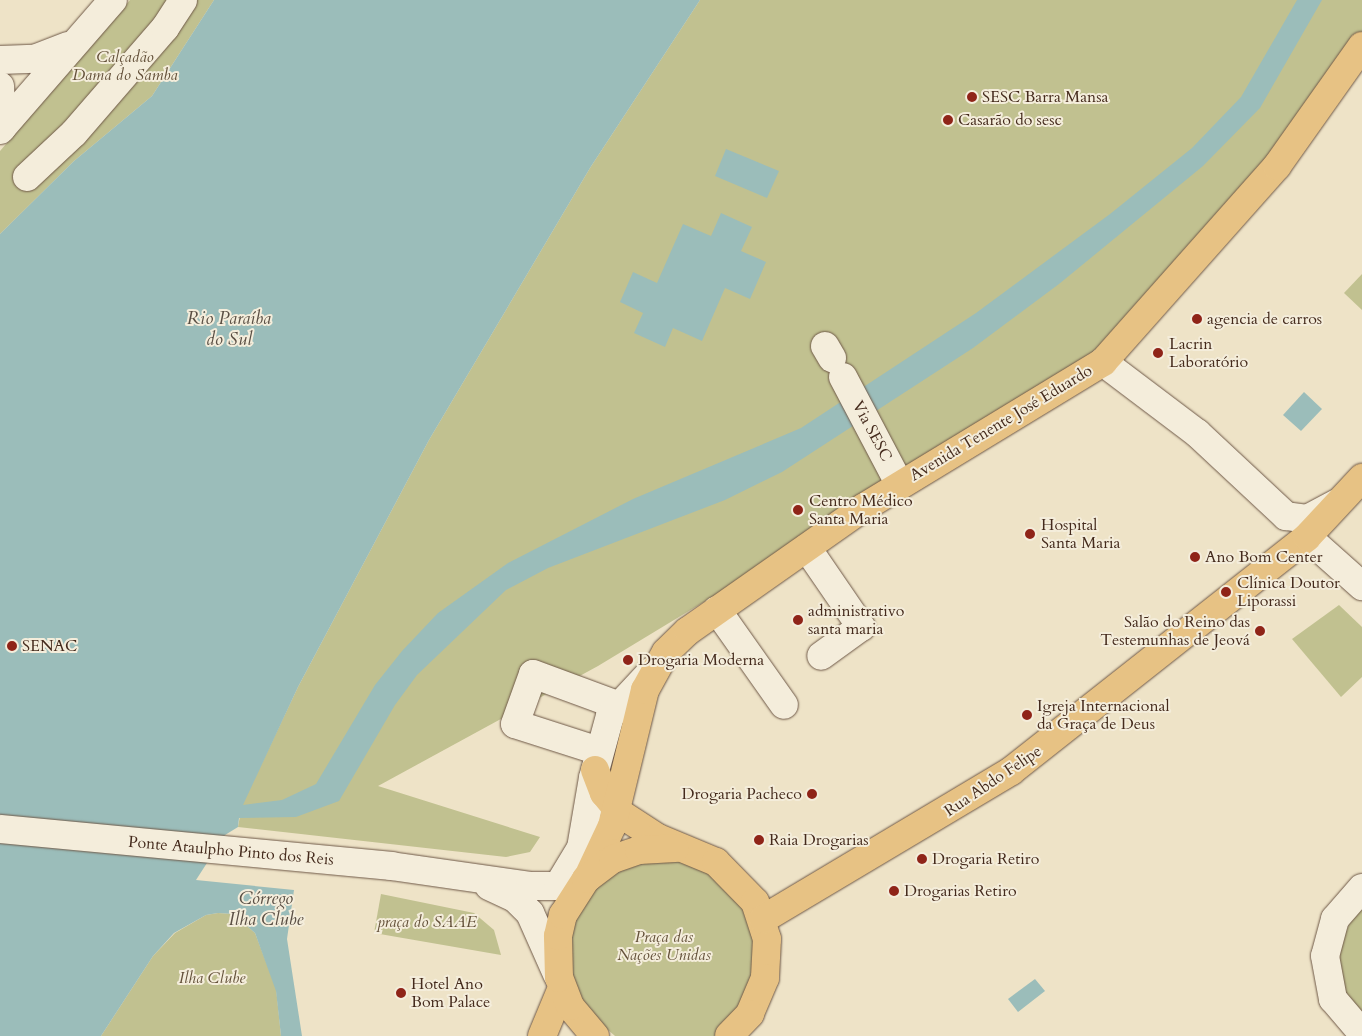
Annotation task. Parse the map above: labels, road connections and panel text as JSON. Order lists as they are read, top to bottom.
{
  "streets": {
    "main road": ["Avenida Tenente José Eduardo", "Rua Abdo Felipe"],
    "street": ["Via SESC", "Ponte Ataulpho Pinto dos Reis"]
  },
  "crossings": [
    ["Avenida Tenente José Eduardo", "Via SESC"]
  ],
  "water": ["Rio Paraíba do Sul", "Córrego Ilha Clube"],
  "parks": [
    "Calçadão Dama do Samba",
    "praça do SAAE",
    "Praça das Nações Unidas",
    "Ilha Clube"
  ],
  "places": [
    "SESC Barra Mansa",
    "Casarão do sesc",
    "agencia de carros",
    "Lacrin Laboratório",
    "Centro Médico Santa Maria",
    "Hospital Santa Maria",
    "Ano Bom Center",
    "Clínica Doutor Liporassi",
    "administrativo santa maria",
    "Salão do Reino das Testemunhas de Jeová",
    "SENAC",
    "Drogaria Moderna",
    "Igreja Internacional da Graça de Deus",
    "Drogaria Pacheco",
    "Raia Drogarias",
    "Drogaria Retiro",
    "Drogarias Retiro",
    "Hotel Ano Bom Palace"
  ]
}
